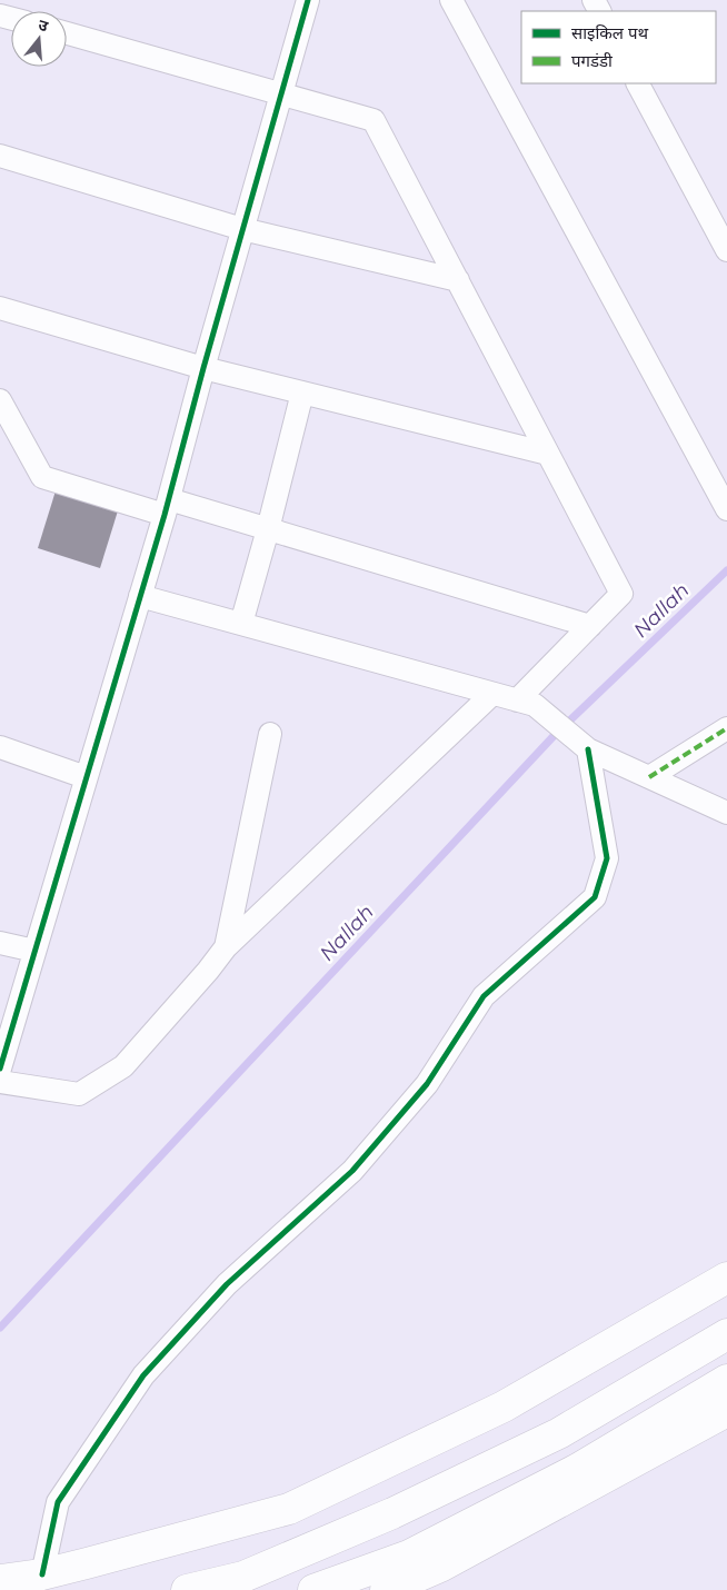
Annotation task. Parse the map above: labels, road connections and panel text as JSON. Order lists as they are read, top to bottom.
{
  "water": ["Nallah"],
  "legend": ["साइकिल पथ", "पगडंडी"],
  "north": "top"
}
